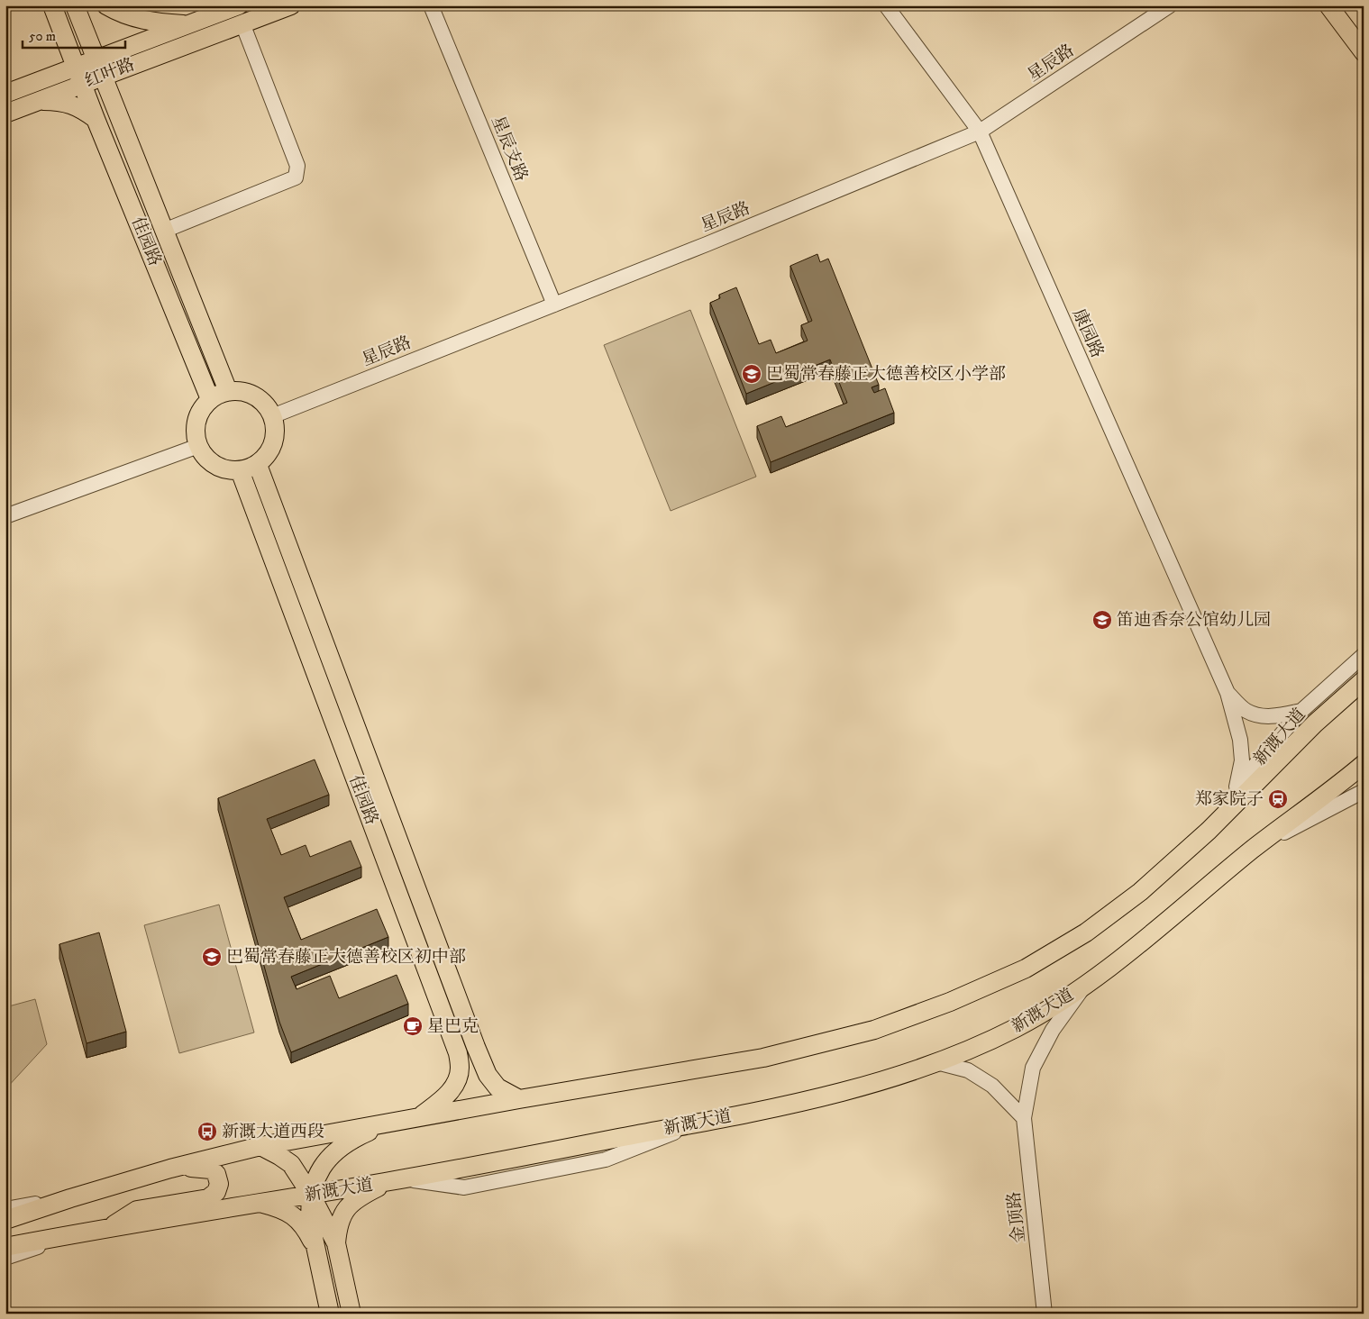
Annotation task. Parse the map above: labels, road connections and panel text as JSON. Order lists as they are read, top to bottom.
{
  "streets": {
    "main road": ["红叶路", "佳园路", "新溉大道"],
    "street": [
      "星辰路",
      "星辰支路",
      "康园路",
      "金顶路"
    ]
  },
  "crossings": [
    ["星辰路", "星辰支路"],
    ["星辰路", "佳园路"],
    ["星辰路", "康园路"],
    ["红叶路", "佳园路"],
    ["佳园路", "新溉大道"],
    ["新溉大道", "金顶路"]
  ],
  "places": {
    "school or university": ["巴蜀常春藤正大德善校区小学部", "笛迪香奈公馆幼儿园", "巴蜀常春藤正大德善校区初中部"],
    "station": ["郑家院子"],
    "cafe": ["星巴克"],
    "bus stop": ["新溉大道西段"]
  },
  "scale_bar": "50 m"
}
